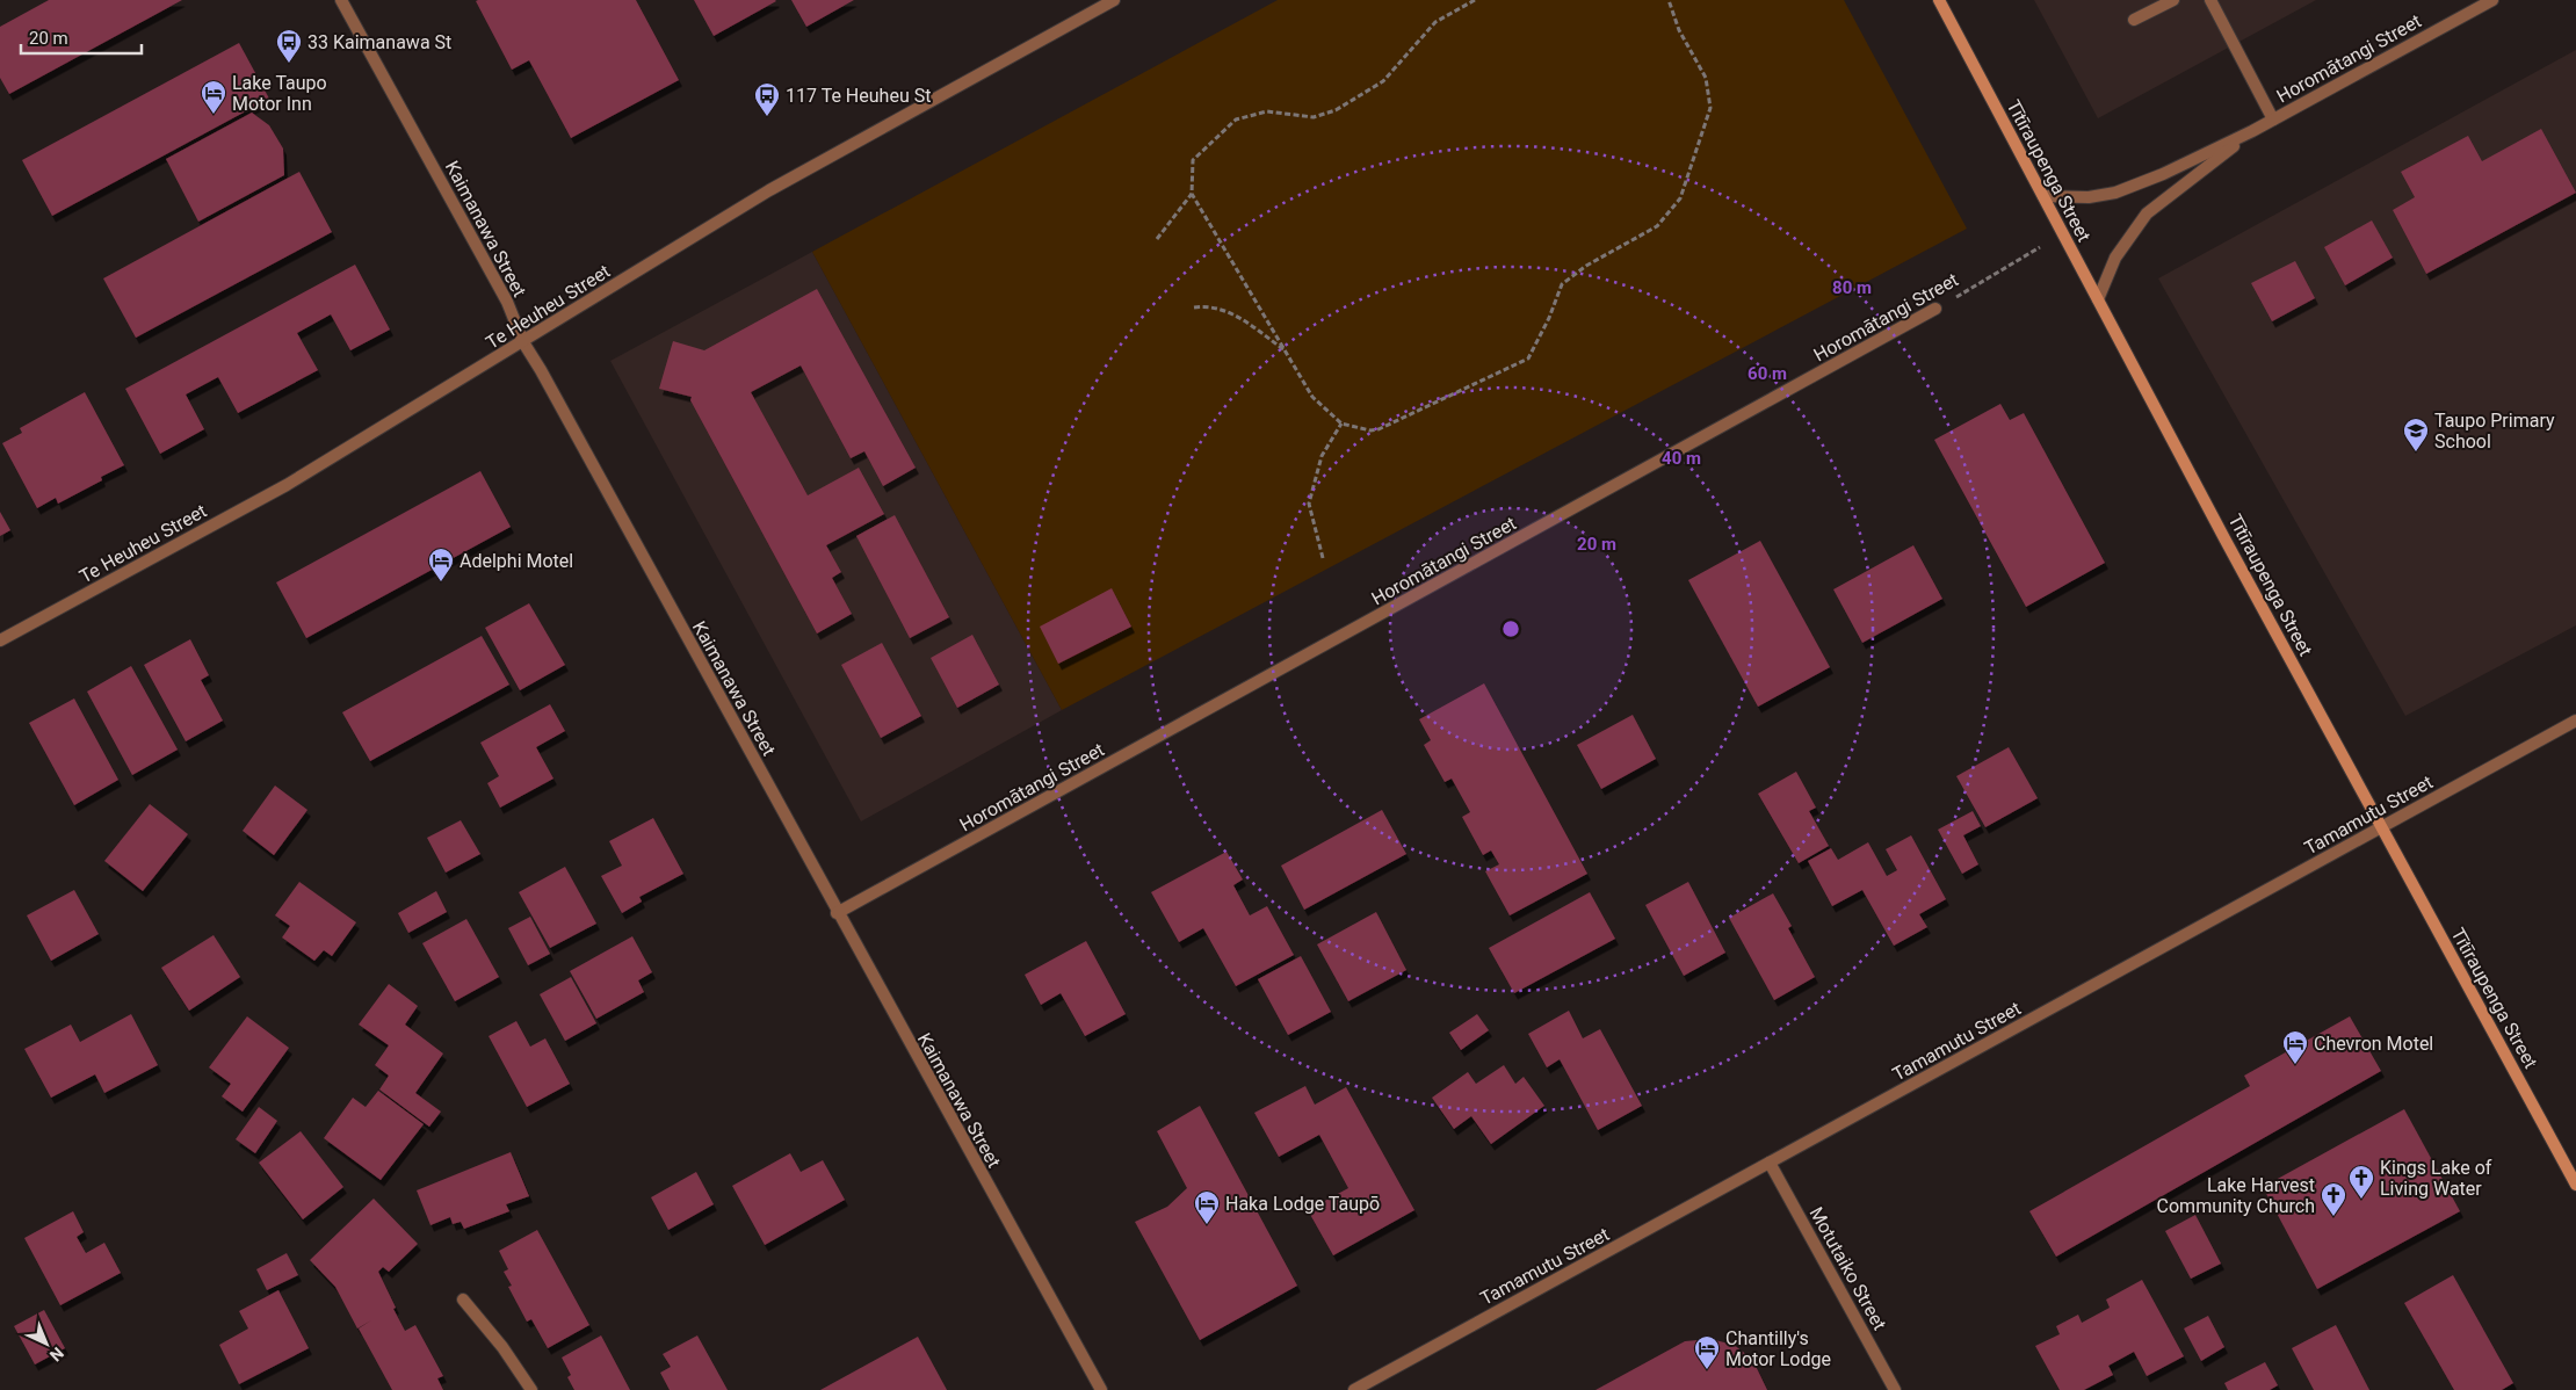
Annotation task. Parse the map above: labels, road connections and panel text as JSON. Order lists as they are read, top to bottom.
{
  "streets": {
    "main road": ["Tītīraupenga Street"],
    "street": [
      "Horomātangi Street",
      "Kaimanawa Street",
      "Te Heuheu Street",
      "Tamamutu Street",
      "Motutaiko Street"
    ]
  },
  "crossings": [
    ["Horomātangi Street", "Tītīraupenga Street"],
    ["Horomātangi Street", "Kaimanawa Street"],
    ["Tītīraupenga Street", "Tamamutu Street"],
    ["Kaimanawa Street", "Te Heuheu Street"],
    ["Tamamutu Street", "Motutaiko Street"]
  ],
  "places": {
    "bus stop": ["33 Kaimanawa St", "117 Te Heuheu St"],
    "hotel": [
      "Lake Taupo Motor Inn",
      "Adelphi Motel",
      "Chevron Motel",
      "Haka Lodge Taupō",
      "Chantilly's Motor Lodge"
    ],
    "school or university": ["Taupo Primary School"],
    "church": ["Kings Lake of Living Water", "Lake Harvest Community Church"]
  },
  "scale_bar": "20 m",
  "north": "bottom right",
  "rings": [
    "80 m",
    "60 m",
    "40 m",
    "20 m"
  ]
}
